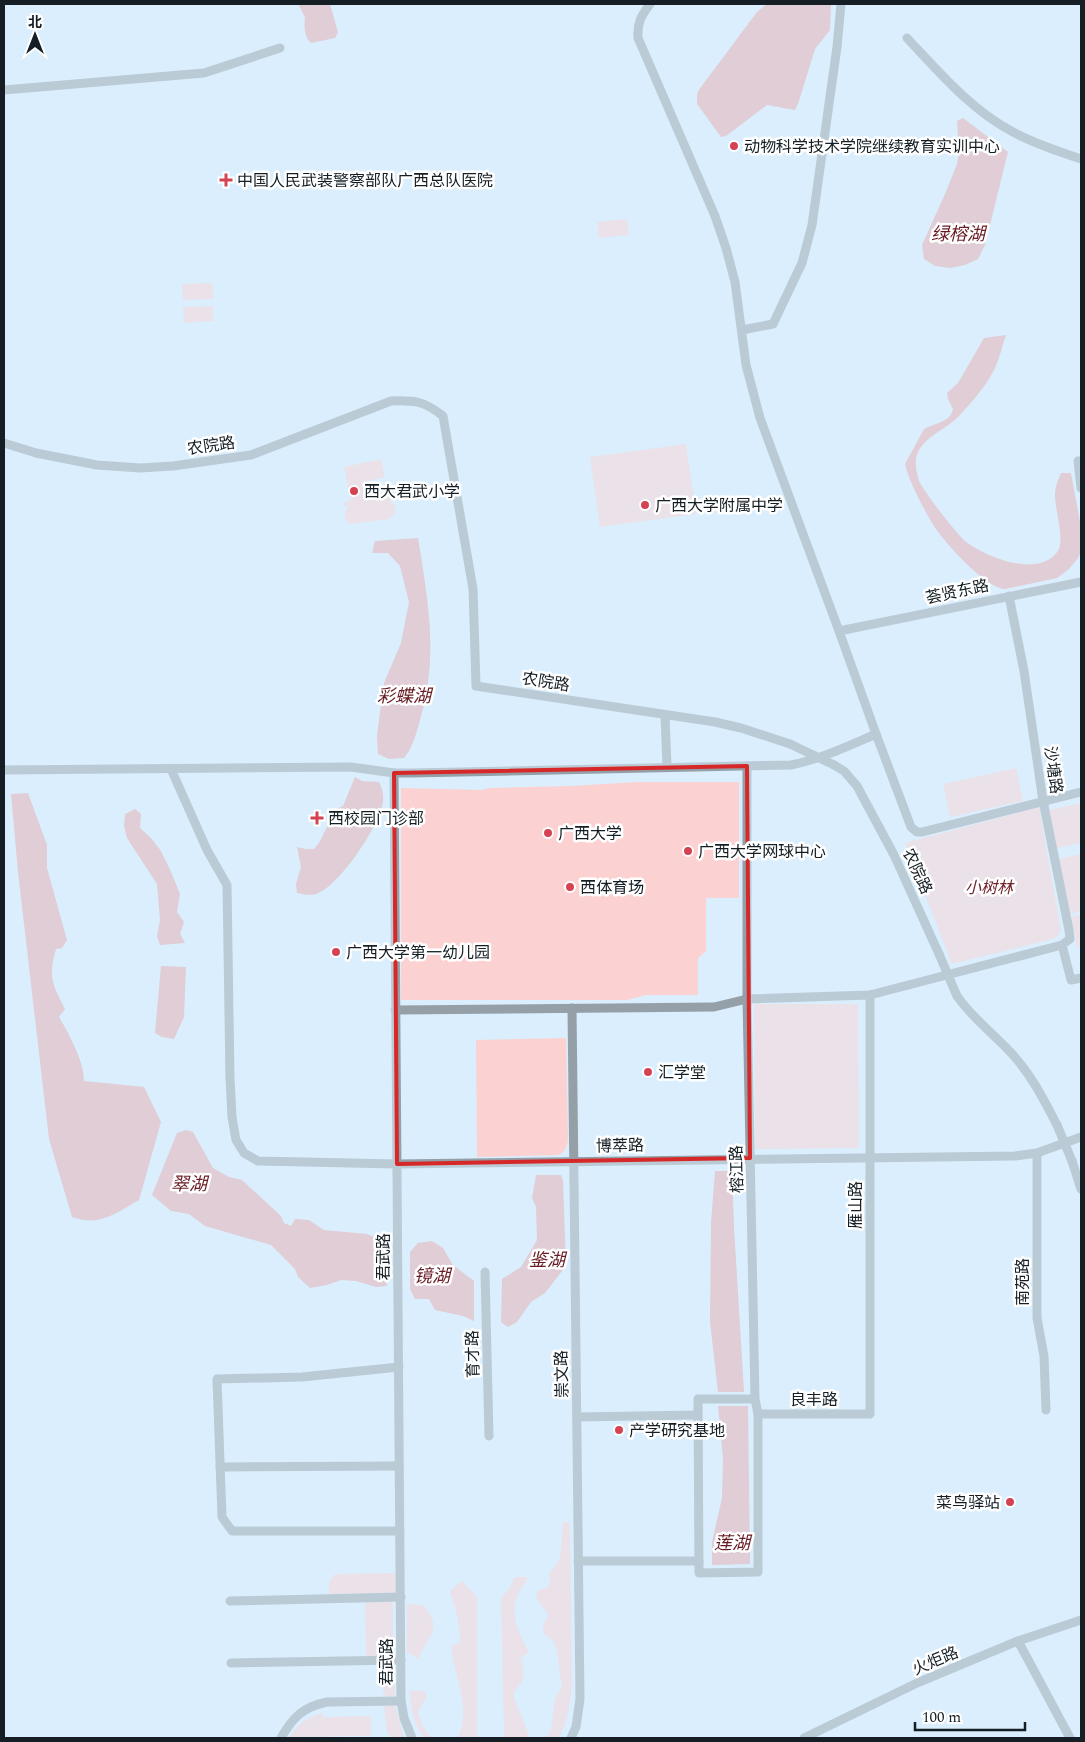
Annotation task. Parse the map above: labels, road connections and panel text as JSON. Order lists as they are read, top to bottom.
{
  "streets": {
    "street": [
      "农院路",
      "荟贤东路",
      "沙塘路",
      "博萃路",
      "榕江路",
      "雁山路",
      "君武路",
      "南苑路",
      "育才路",
      "崇文路",
      "良丰路",
      "火炬路"
    ]
  },
  "crossings": [
    ["荟贤东路", "沙塘路"],
    ["博萃路", "榕江路"],
    ["博萃路", "雁山路"],
    ["博萃路", "君武路"],
    ["博萃路", "南苑路"],
    ["博萃路", "崇文路"],
    ["榕江路", "良丰路"],
    ["雁山路", "良丰路"]
  ],
  "water": [
    "绿榕湖",
    "彩蝶湖",
    "翠湖",
    "鉴湖",
    "镜湖",
    "莲湖"
  ],
  "parks": ["小树林"],
  "places": {
    "other": [
      "动物科学技术学院继续教育实训中心",
      "西大君武小学",
      "广西大学附属中学",
      "广西大学",
      "广西大学网球中心",
      "西体育场",
      "广西大学第一幼儿园",
      "汇学堂",
      "产学研究基地",
      "菜鸟驿站"
    ],
    "health": ["中国人民武装警察部队广西总队医院", "西校园门诊部"]
  },
  "scale_bar": "100 m",
  "north": "top"
}
